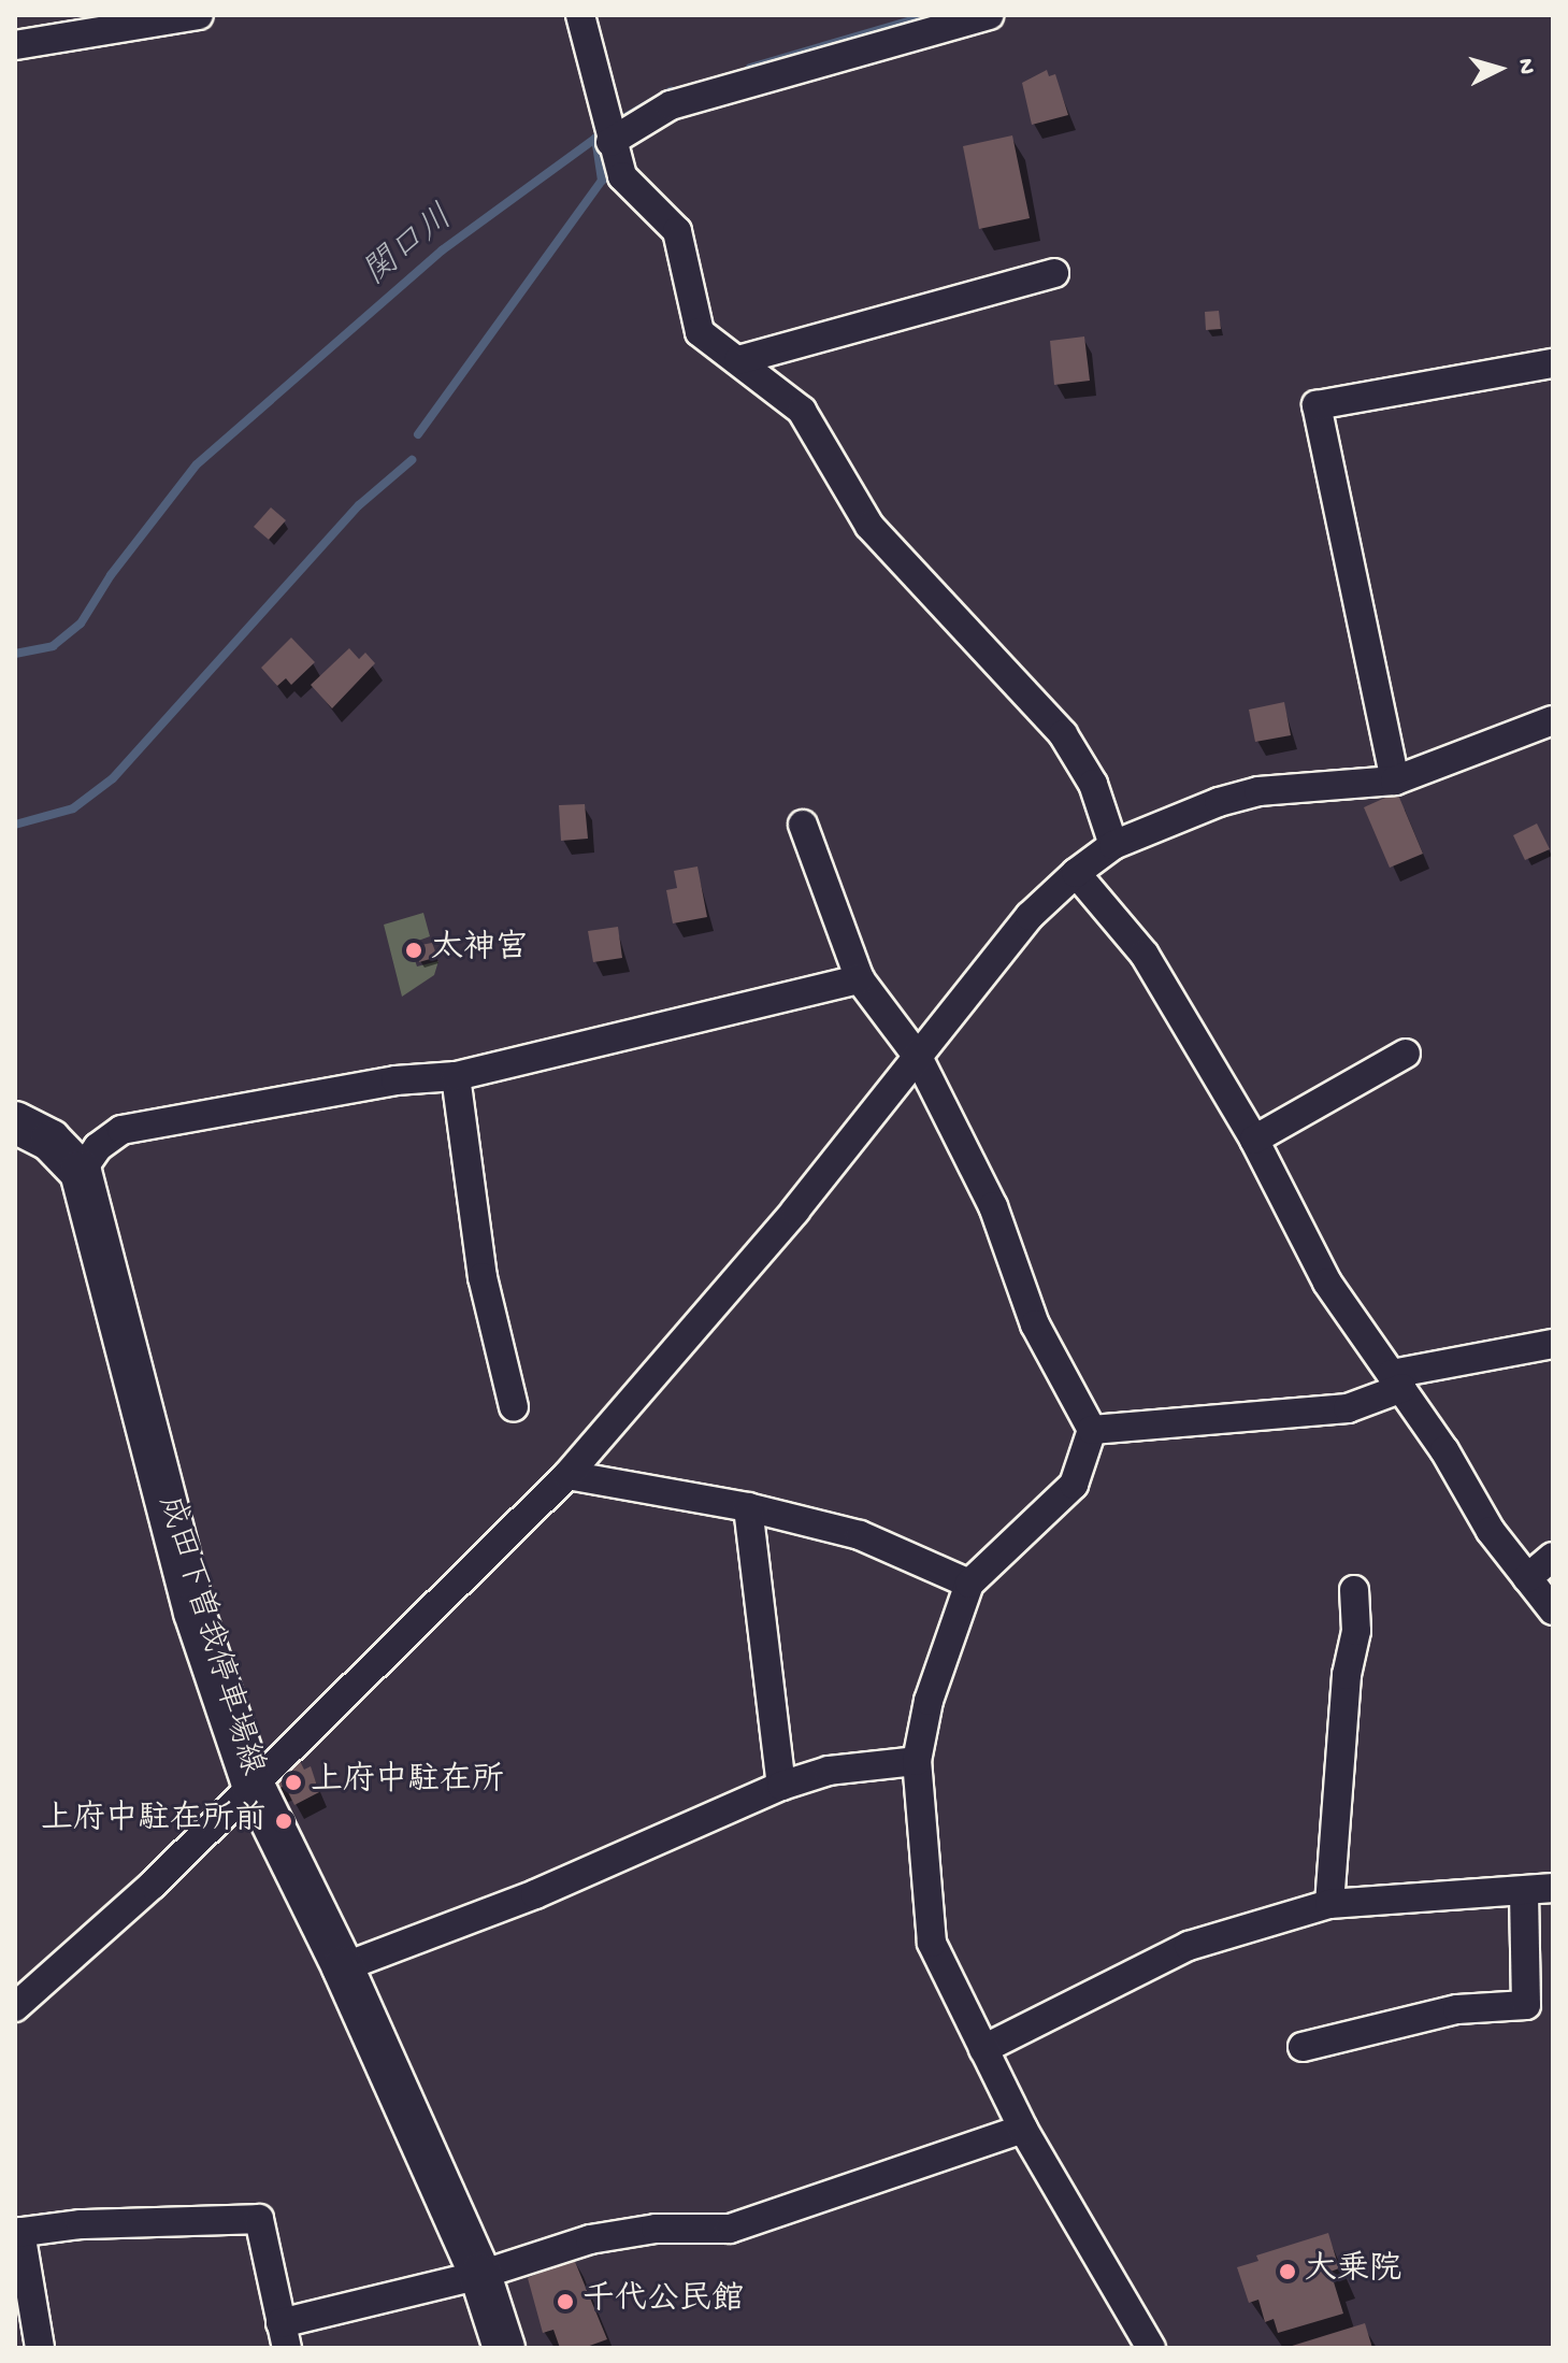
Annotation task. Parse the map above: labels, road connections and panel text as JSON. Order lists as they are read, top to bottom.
{
  "streets": {
    "main road": ["成田下曽我停車場線"]
  },
  "water": ["関口川"],
  "places": [
    "太神宮",
    "上府中駐在所",
    "上府中駐在所前",
    "大乗院",
    "千代公民館"
  ],
  "north": "right"
}
